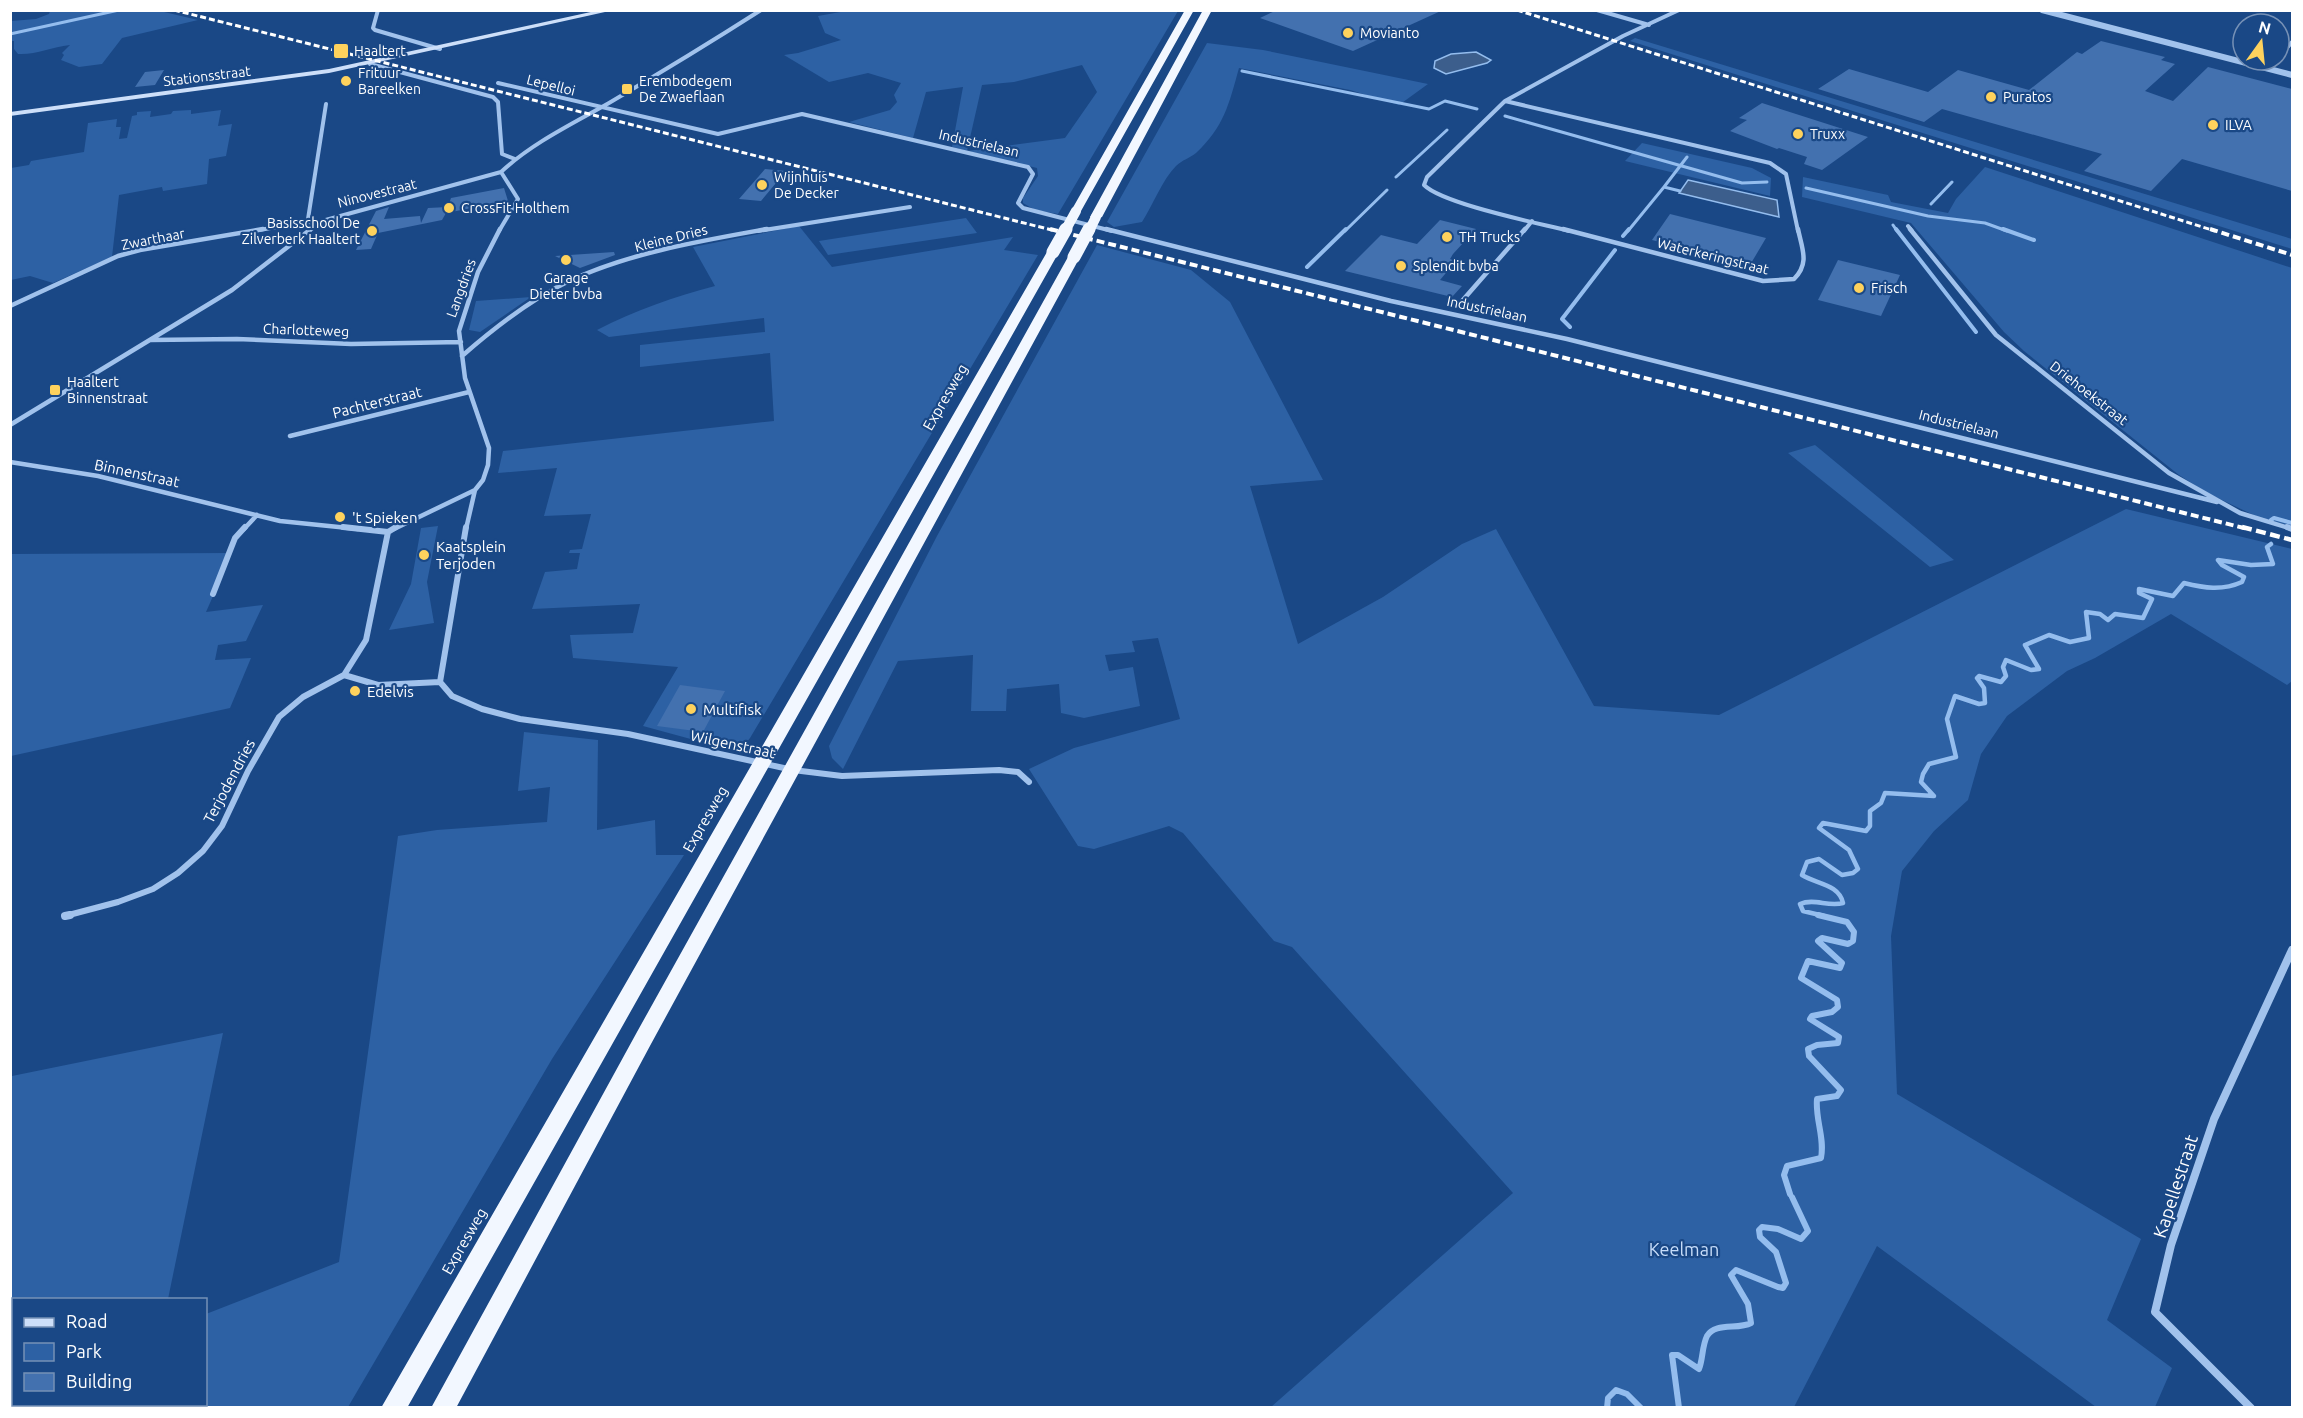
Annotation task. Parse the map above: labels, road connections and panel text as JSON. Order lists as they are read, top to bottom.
{
  "streets": {
    "highway": ["Expresweg"],
    "main road": ["Stationsstraat"],
    "street": [
      "Lepelloi",
      "Industrielaan",
      "Ninovestraat",
      "Kleine Dries",
      "Zwarthaar",
      "Waterkeringstraat",
      "Langdries",
      "Charlotteweg",
      "Driehoekstraat",
      "Pachterstraat",
      "Binnenstraat",
      "Wilgenstraat",
      "Terjodendries",
      "Kapellestraat"
    ]
  },
  "crossings": [
    ["Lepelloi", "Industrielaan"],
    ["Lepelloi", "Ninovestraat"],
    ["Industrielaan", "Driehoekstraat"],
    ["Ninovestraat", "Langdries"],
    ["Ninovestraat", "Charlotteweg"],
    ["Kleine Dries", "Langdries"],
    ["Langdries", "Charlotteweg"],
    ["Langdries", "Pachterstraat"],
    ["Expresweg", "Wilgenstraat"],
    ["Binnenstraat", "Terjodendries"]
  ],
  "parks": ["Keelman"],
  "places": {
    "other": [
      "Movianto",
      "Frituur Bareelken",
      "Puratos",
      "ILVA",
      "Truxx",
      "Wijnhuis De Decker",
      "CrossFit Holthem",
      "Basisschool De Zilverberk Haaltert",
      "TH Trucks",
      "Garage Dieter bvba",
      "Splendit bvba",
      "Frisch",
      "'t Spieken",
      "Kaatsplein Terjoden",
      "Edelvis",
      "Multifisk"
    ],
    "transit": ["Haaltert", "Erembodegem De Zwaeflaan", "Haaltert Binnenstraat"]
  },
  "legend": ["Road", "Park", "Building"],
  "north": "top"
}
